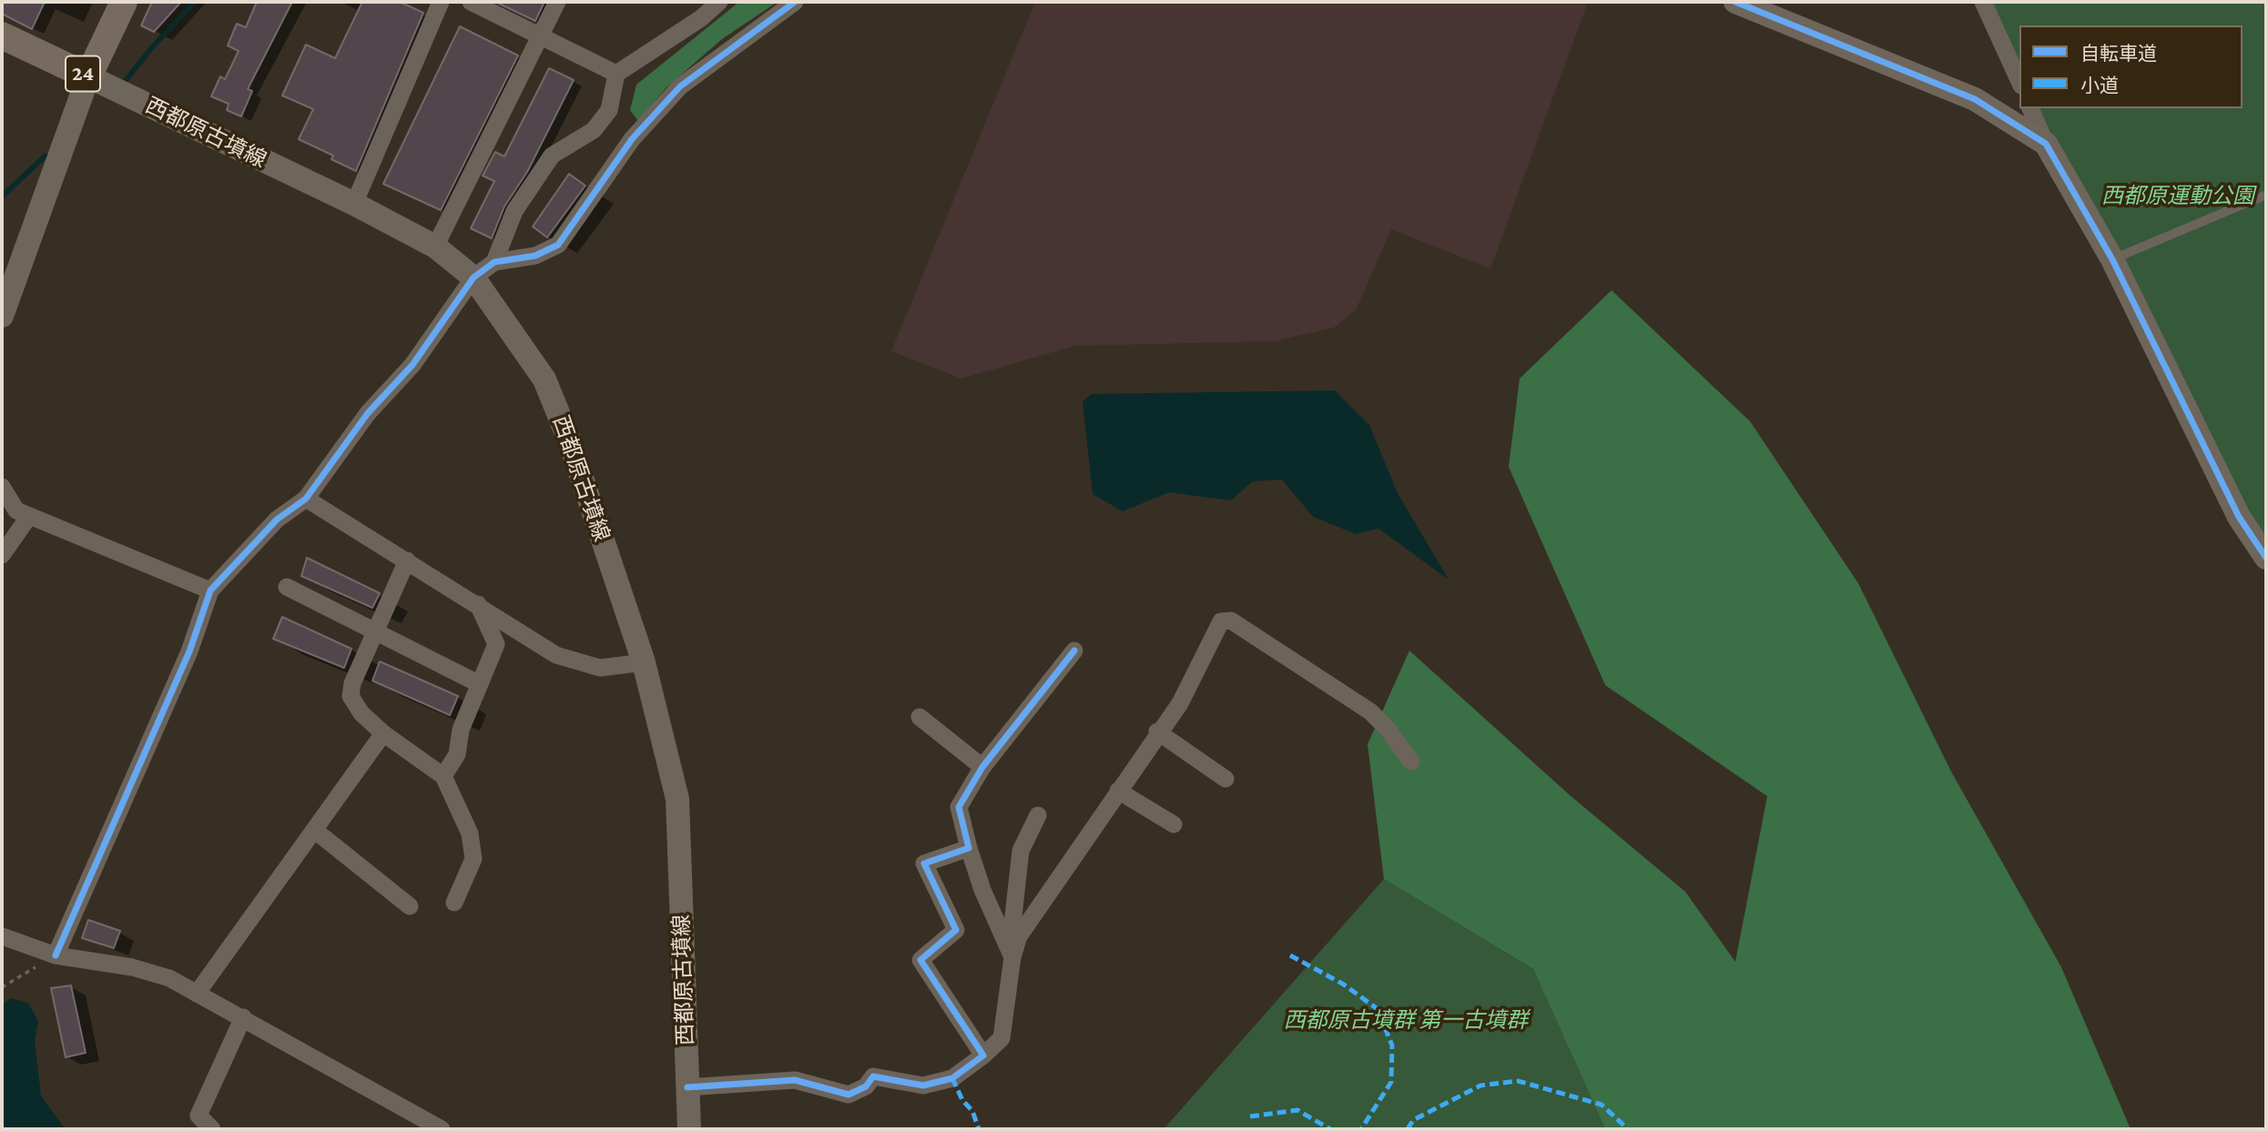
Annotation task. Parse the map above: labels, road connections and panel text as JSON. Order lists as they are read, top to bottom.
{
  "streets": {
    "main road": ["24", "西都原古墳線"]
  },
  "crossings": [
    ["24", "西都原古墳線"]
  ],
  "parks": ["西都原運動公園", "西都原古墳群 第一古墳群"],
  "legend": ["自転車道", "小道"]
}
